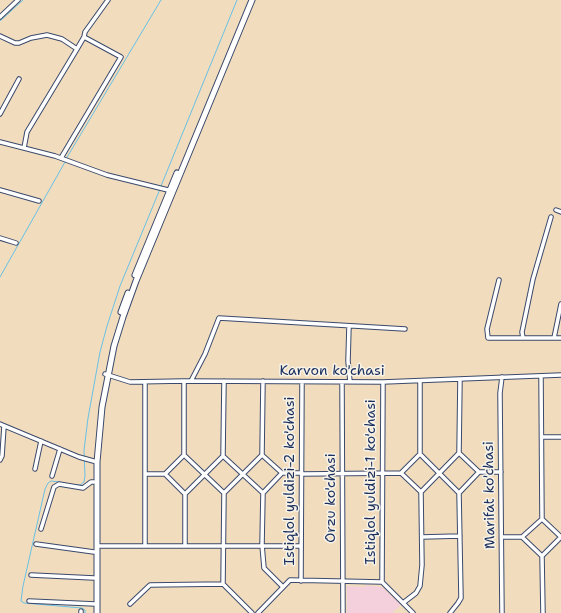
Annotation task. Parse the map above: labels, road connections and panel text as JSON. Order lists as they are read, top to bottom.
{
  "streets": {
    "street": [
      "Karvon ko'chasi",
      "Istiqlol yuldizi-2 ko'chasi",
      "Istiqlol yuldizi-1 ko'chasi",
      "Marifat ko'chasi",
      "Orzu ko'chasi"
    ]
  },
  "crossings": [
    ["Karvon ko'chasi", "Istiqlol yuldizi-2 ko'chasi"],
    ["Karvon ko'chasi", "Istiqlol yuldizi-1 ko'chasi"],
    ["Karvon ko'chasi", "Marifat ko'chasi"],
    ["Karvon ko'chasi", "Orzu ko'chasi"]
  ]
}
